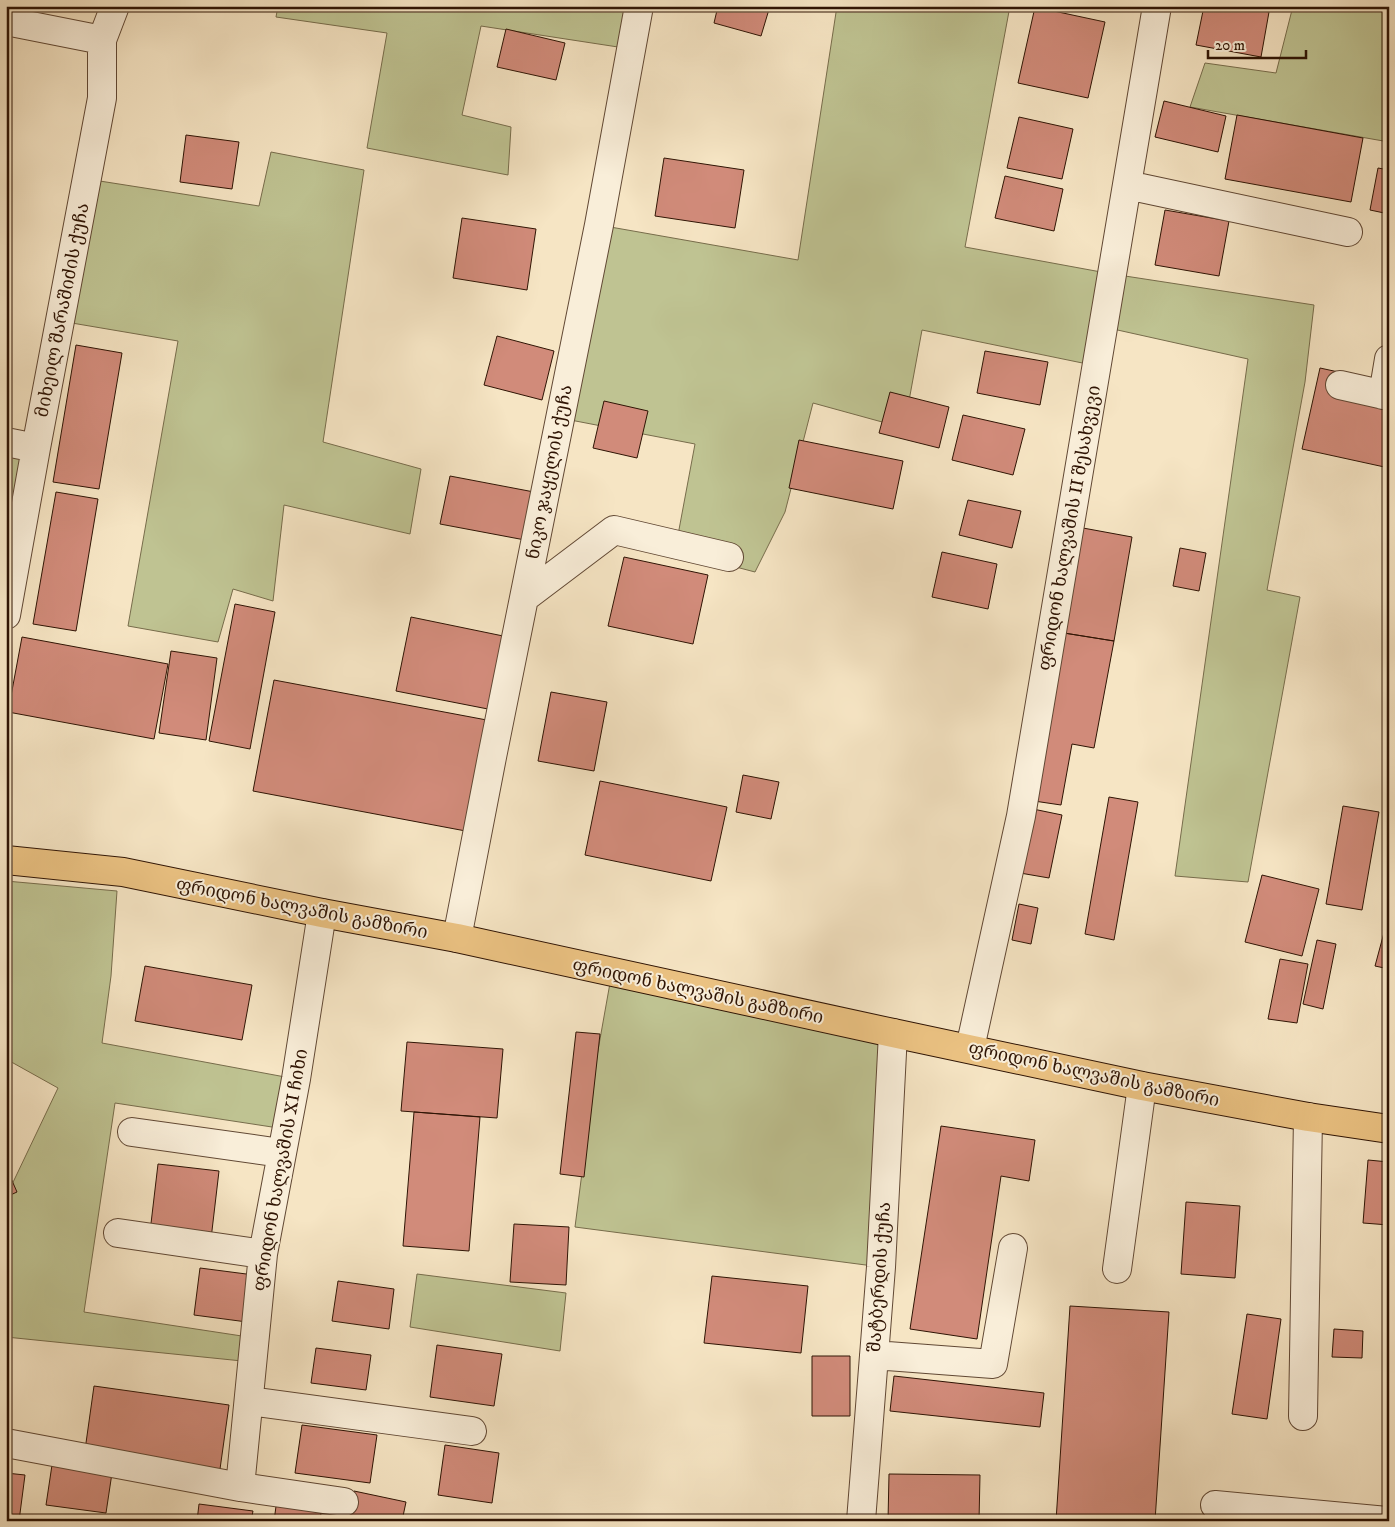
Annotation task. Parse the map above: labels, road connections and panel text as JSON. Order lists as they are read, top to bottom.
{
  "streets": {
    "highway": ["ფრიდონ ხალვაშის გამზირი"],
    "street": [
      "მიხეილ შარაშიძის ქუჩა",
      "ნიკო ჯაყელის ქუჩა",
      "ფრიდონ ხალვაშის II შესახვევი",
      "ფრიდონ ხალვაშის XI ჩიხი",
      "შატბერდის ქუჩა"
    ]
  },
  "crossings": [
    ["ნიკო ჯაყელის ქუჩა", "ფრიდონ ხალვაშის გამზირი"],
    ["ფრიდონ ხალვაშის II შესახვევი", "ფრიდონ ხალვაშის გამზირი"],
    ["ფრიდონ ხალვაშის გამზირი", "ფრიდონ ხალვაშის XI ჩიხი"],
    ["ფრიდონ ხალვაშის გამზირი", "შატბერდის ქუჩა"]
  ],
  "scale_bar": "20 m"
}
